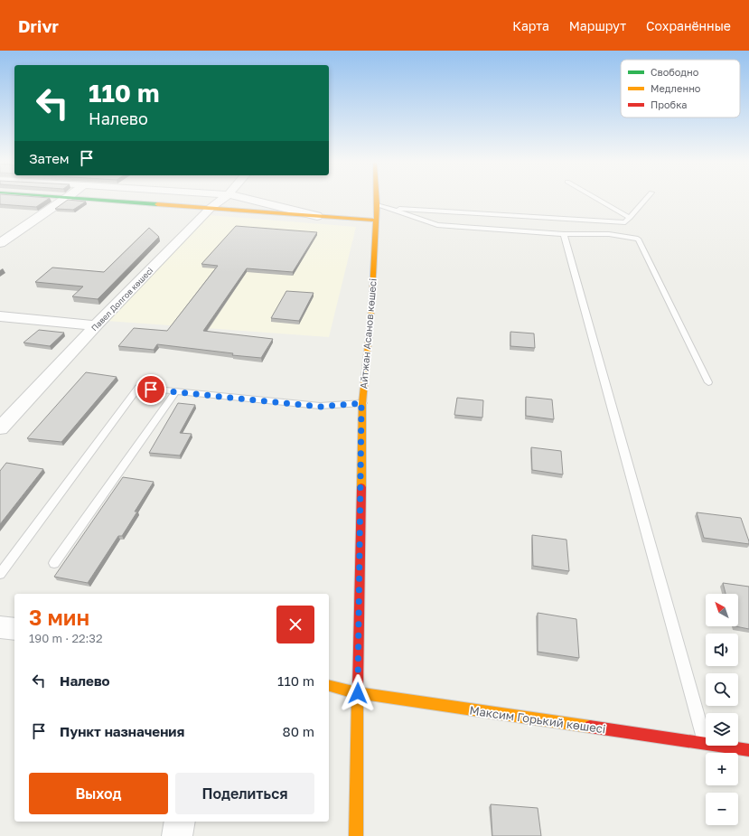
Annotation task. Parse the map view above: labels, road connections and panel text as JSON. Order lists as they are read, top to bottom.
{
  "streets": {
    "street": ["Павел Долгов көшесі", "Айтжан Асанов көшесі", "Максим Горький көшесі"]
  },
  "crossings": [
    ["Айтжан Асанов көшесі", "Максим Горький көшесі"]
  ],
  "legend": ["Свободно", "Медленно", "Пробка"],
  "north": "top left",
  "page": {
    "header": "Drivr",
    "nav": ["Карта", "Маршрут", "Сохранённые"],
    "turn": ["110 m", "Налево"],
    "then": "Затем",
    "map_buttons": ["+", "−"],
    "heading": ["3 мин", "190 m · 22:32"],
    "list": [
      {
        "name": "Налево",
        "value": "110 m"
      },
      {
        "name": "Пункт назначения",
        "value": "80 m"
      }
    ],
    "buttons": ["Выход", "Поделиться"]
  }
}
